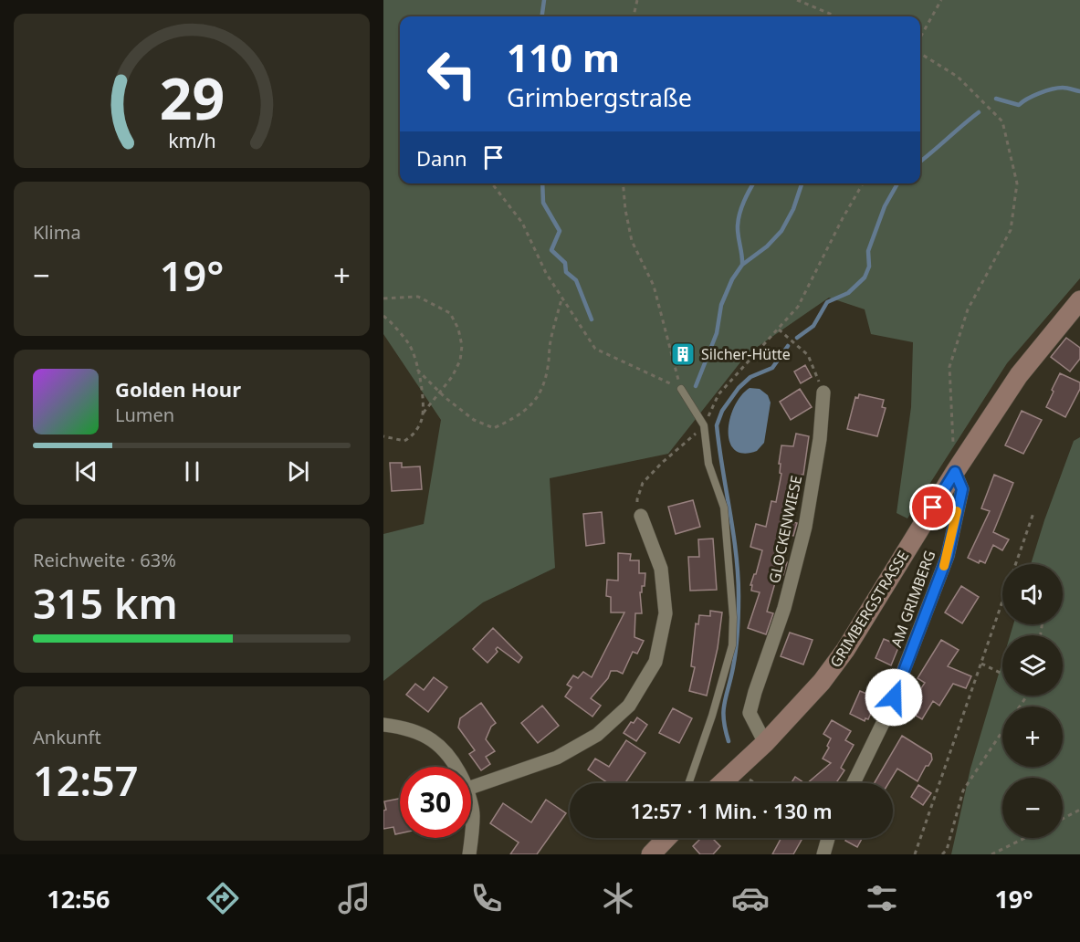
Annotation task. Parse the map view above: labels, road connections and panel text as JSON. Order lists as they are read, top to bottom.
{
  "streets": {
    "street": ["GLOCKENWIESE", "AM GRIMBERG", "GRIMBERGSTRASSE"]
  },
  "crossings": [
    ["GLOCKENWIESE", "GRIMBERGSTRASSE"],
    ["AM GRIMBERG", "GRIMBERGSTRASSE"]
  ],
  "places": {
    "building": ["Silcher-Hütte"]
  },
  "page": {
    "turn": ["110 m", "Grimbergstraße"],
    "then": "Dann",
    "tile": [
      "Klima",
      ["Reichweite · 63%", "315 km"],
      ["Ankunft", "12:57"]
    ],
    "heat": ["−", "19°", "+"],
    "song": ["Golden Hour", "Lumen"],
    "map_buttons": ["+", "−"],
    "limit": "30",
    "trip": "12:57 · 1 Min. · 130 m",
    "tabs": ["12:56", "19°"],
    "gauge": ["29", "km/h"]
  }
}
